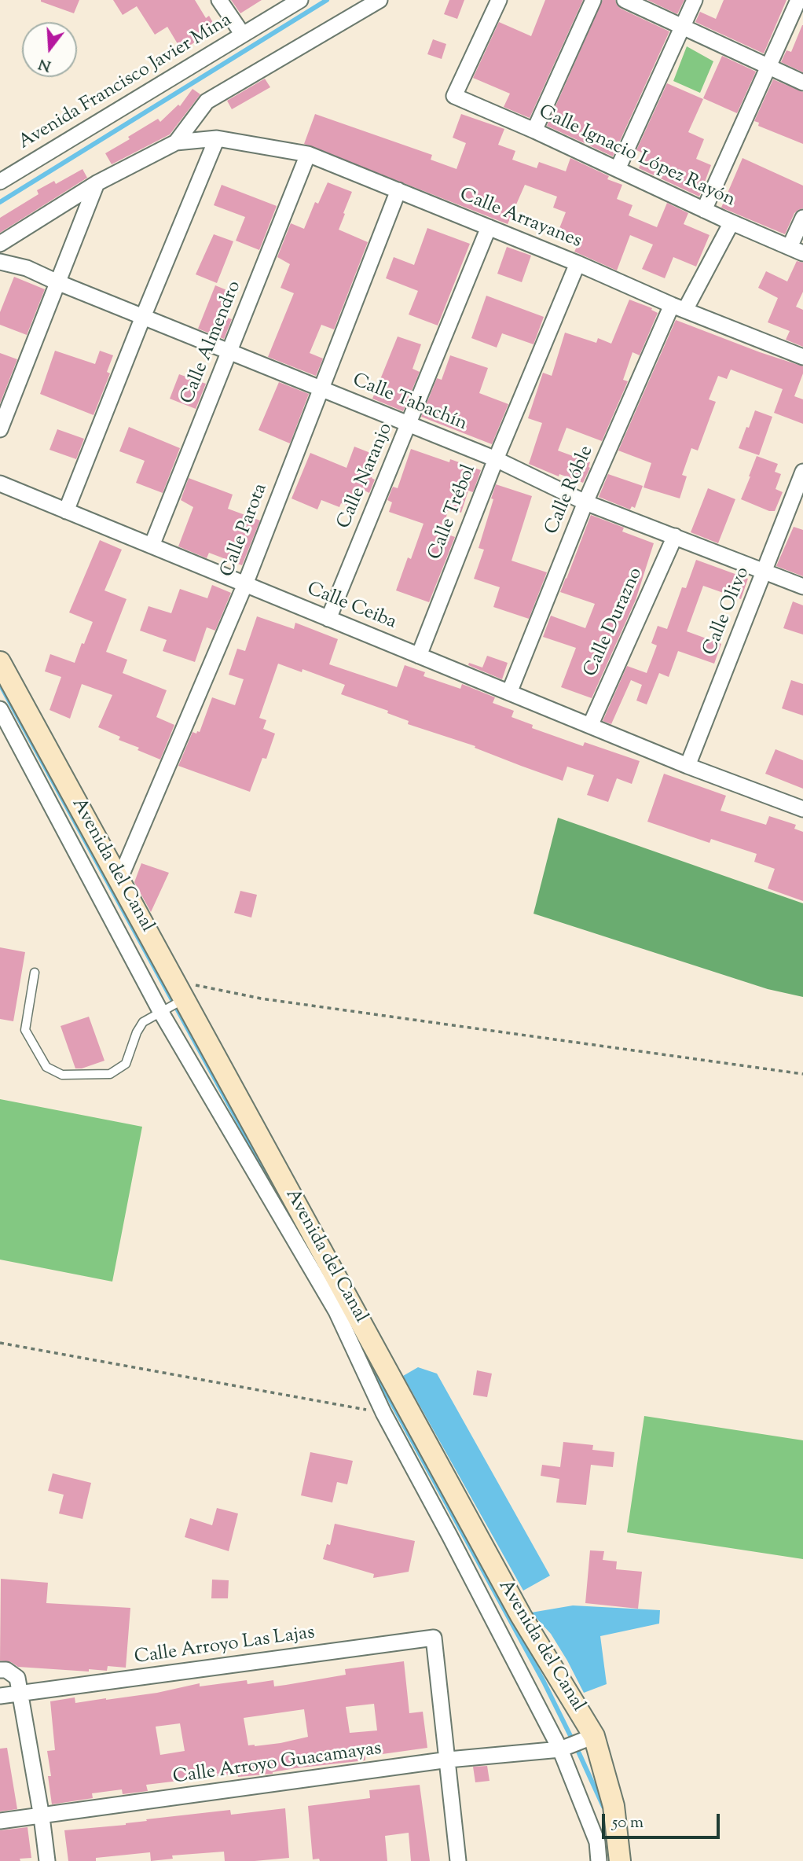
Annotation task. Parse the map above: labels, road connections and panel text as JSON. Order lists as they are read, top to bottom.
{
  "streets": {
    "street": [
      "Avenida Francisco Javier Mina",
      "Calle Ignacio López Rayón",
      "Calle Arrayanes",
      "Calle Almendro",
      "Calle Tabachín",
      "Calle Naranjo",
      "Calle Róble",
      "Calle Trébol",
      "Calle Parota",
      "Calle Ceiba",
      "Calle Olivo",
      "Calle Durazno",
      "Avenida del Canal",
      "Calle Arroyo Las Lajas",
      "Calle Arroyo Guacamayas"
    ]
  },
  "crossings": [
    ["Calle Ignacio López Rayón", "Calle Róble"],
    ["Calle Arrayanes", "Calle Almendro"],
    ["Calle Arrayanes", "Calle Naranjo"],
    ["Calle Arrayanes", "Calle Róble"],
    ["Calle Arrayanes", "Calle Trébol"],
    ["Calle Arrayanes", "Calle Parota"],
    ["Calle Almendro", "Calle Tabachín"],
    ["Calle Almendro", "Calle Ceiba"],
    ["Calle Tabachín", "Calle Naranjo"],
    ["Calle Tabachín", "Calle Róble"],
    ["Calle Tabachín", "Calle Trébol"],
    ["Calle Tabachín", "Calle Parota"],
    ["Calle Tabachín", "Calle Olivo"],
    ["Calle Tabachín", "Calle Durazno"],
    ["Calle Naranjo", "Calle Ceiba"],
    ["Calle Róble", "Calle Ceiba"],
    ["Calle Trébol", "Calle Ceiba"],
    ["Calle Parota", "Calle Ceiba"],
    ["Calle Parota", "Avenida del Canal"],
    ["Calle Ceiba", "Calle Olivo"],
    ["Calle Ceiba", "Calle Durazno"],
    ["Avenida del Canal", "Calle Arroyo Guacamayas"],
    ["Calle Arroyo Las Lajas", "Calle Arroyo Guacamayas"]
  ],
  "scale_bar": "50 m",
  "north": "bottom"
}
